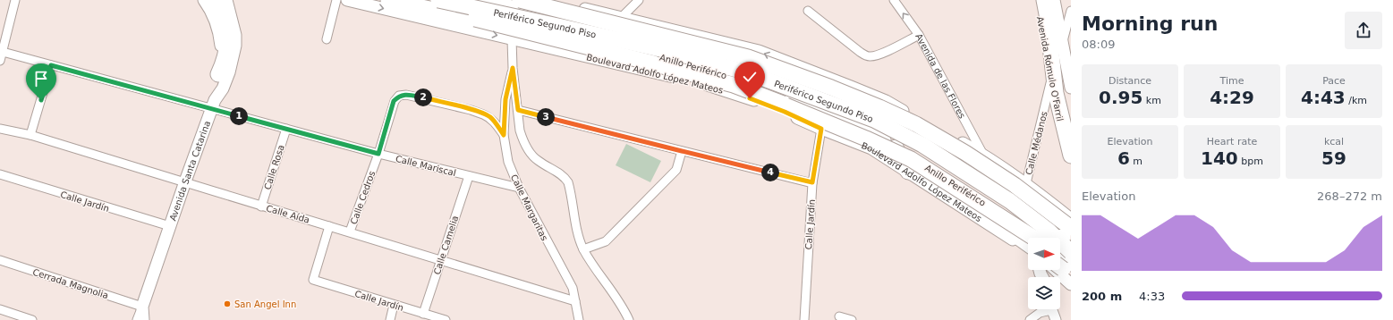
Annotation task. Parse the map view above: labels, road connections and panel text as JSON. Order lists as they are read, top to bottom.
{
  "streets": {
    "highway": ["Periférico Segundo Piso", "Anillo Periférico"],
    "main road": ["Avenida Rómulo O'Farril", "Boulevard Adolfo López Mateos", "Avenida Santa Catarina"],
    "street": [
      "Avenida de las Flores",
      "Calle Médanos",
      "Calle Mariscal",
      "Calle Rosa",
      "Calle Cedros",
      "Calle Jardín",
      "Calle Margaritas",
      "Calle Aída",
      "Calle Camelia",
      "Cerrada Magnolia"
    ]
  },
  "crossings": [
    ["Avenida Rómulo O'Farril", "Calle Médanos"],
    ["Boulevard Adolfo López Mateos", "Calle Jardín"],
    ["Calle Mariscal", "Calle Rosa"],
    ["Calle Mariscal", "Avenida Santa Catarina"],
    ["Calle Mariscal", "Calle Cedros"],
    ["Calle Mariscal", "Calle Margaritas"],
    ["Calle Mariscal", "Calle Camelia"],
    ["Calle Rosa", "Calle Aída"],
    ["Avenida Santa Catarina", "Calle Jardín"],
    ["Avenida Santa Catarina", "Calle Aída"],
    ["Avenida Santa Catarina", "Cerrada Magnolia"],
    ["Calle Cedros", "Calle Margaritas"],
    ["Calle Cedros", "Calle Aída"],
    ["Calle Jardín", "Calle Aída"],
    ["Calle Jardín", "Calle Camelia"],
    ["Calle Margaritas", "Calle Aída"],
    ["Calle Aída", "Calle Camelia"]
  ],
  "places": ["San Angel Inn"],
  "north": "right",
  "page": {
    "heading": ["Morning run", "08:09"],
    "stats": [
      ["Distance", "0.95 km"],
      ["Time", "4:29"],
      ["Pace", "4:43 /km"],
      ["Elevation", "6 m"],
      ["Heart rate", "140 bpm"],
      ["kcal", "59"]
    ],
    "pins": [
      "2",
      "1",
      "3",
      "4"
    ],
    "chart": ["Elevation", "268–272 m"],
    "list": [
      {
        "name": "200 m",
        "note": "4:33"
      }
    ]
  }
}
